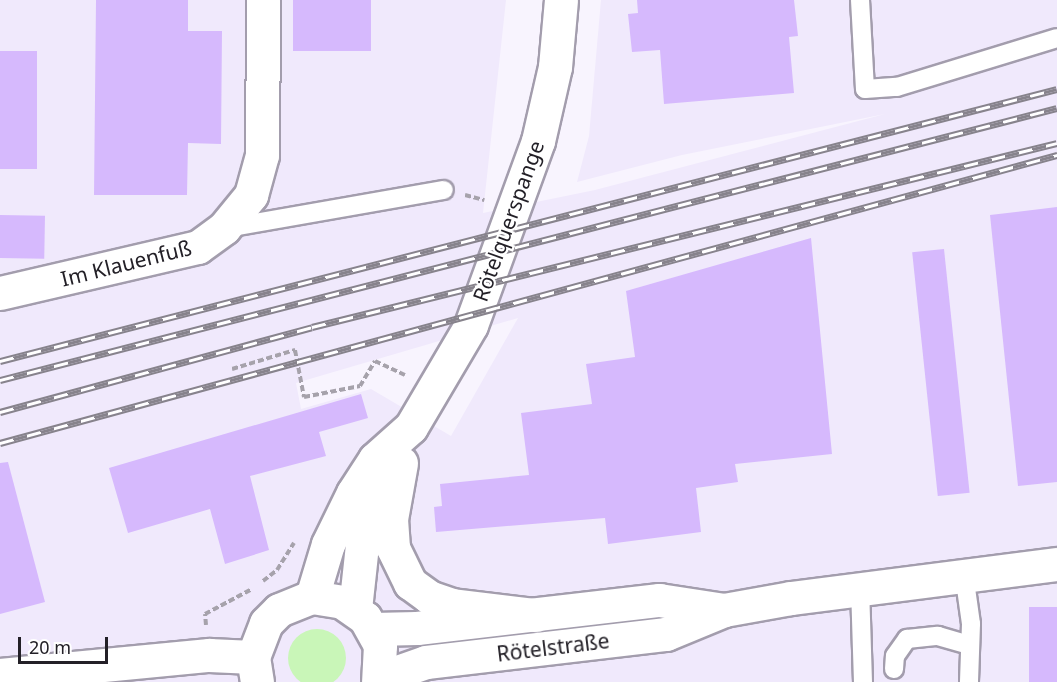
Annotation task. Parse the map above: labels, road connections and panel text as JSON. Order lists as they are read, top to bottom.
{
  "streets": {
    "street": ["Rötelquerspange", "Im Klauenfuß", "Rötelstraße"]
  },
  "crossings": [
    ["Rötelquerspange", "Rötelstraße"]
  ],
  "scale_bar": "20 m"
}
